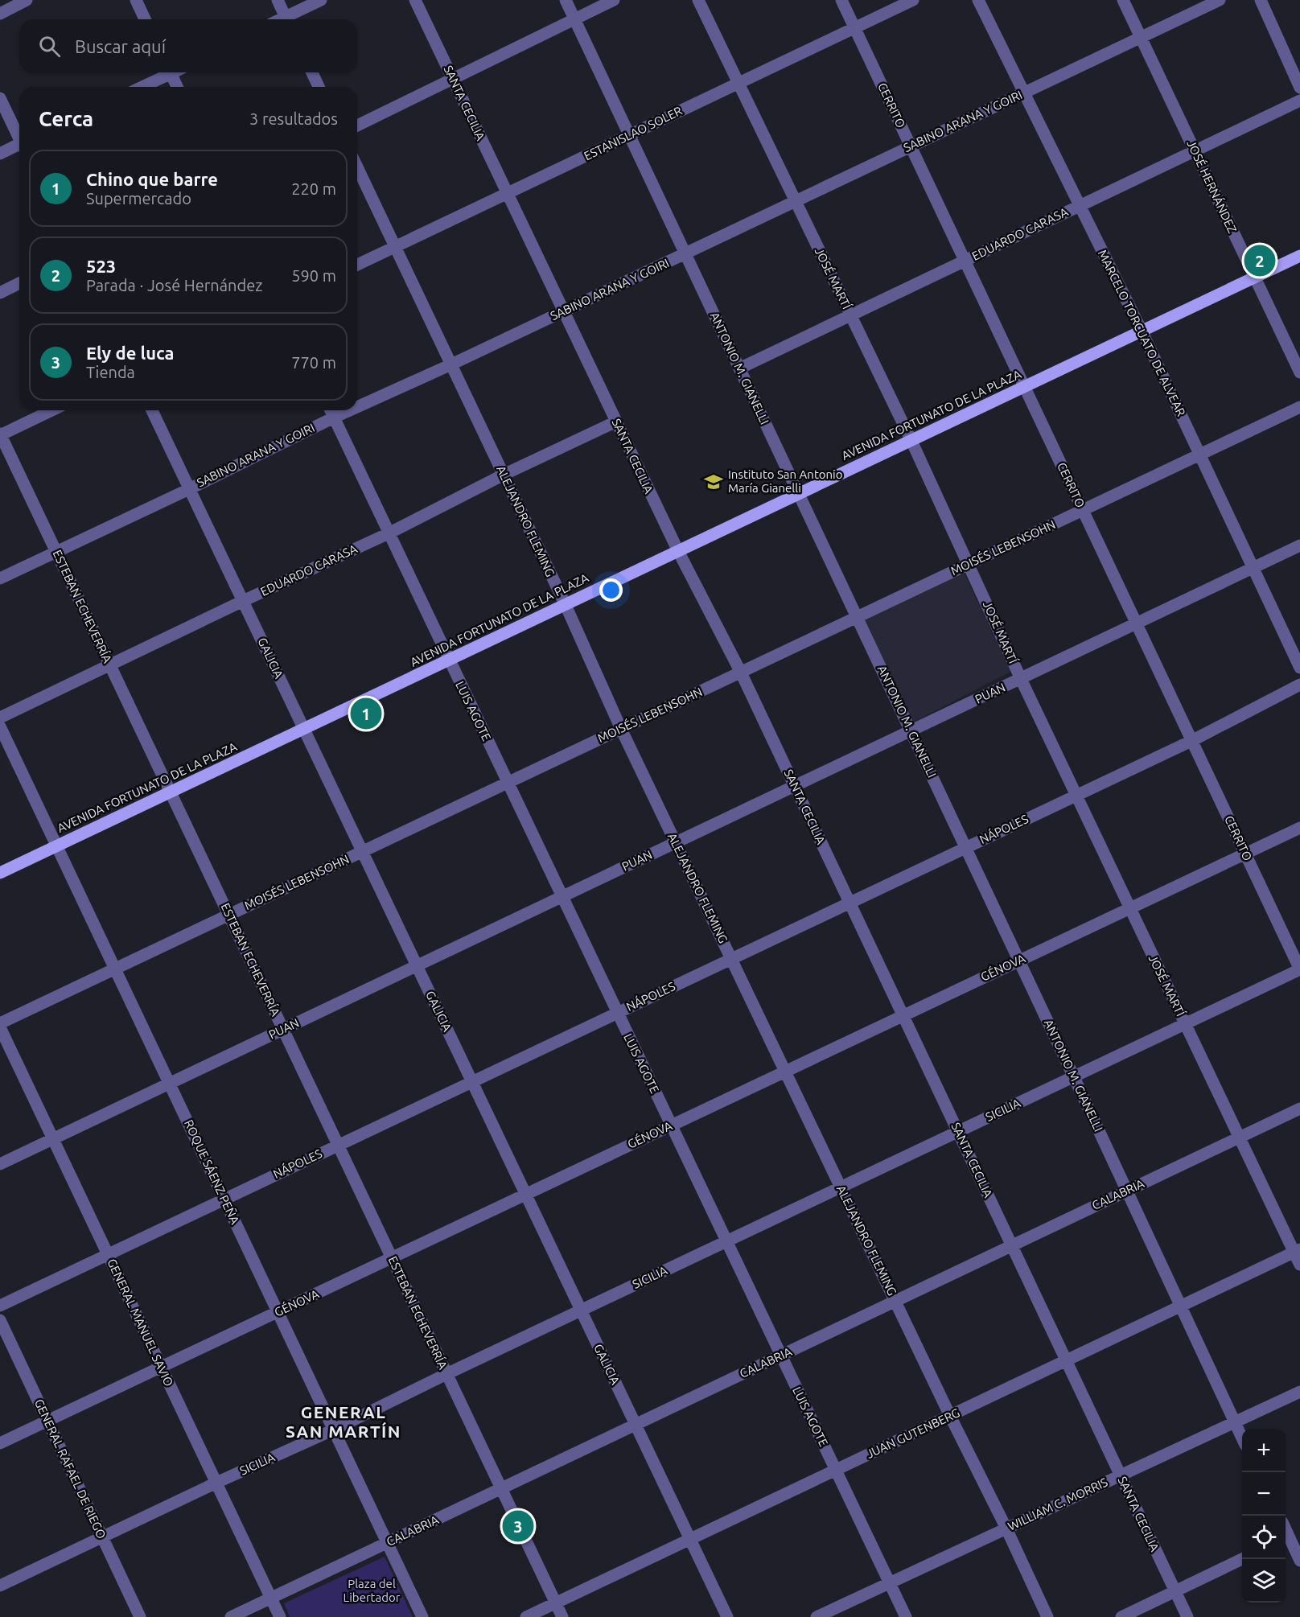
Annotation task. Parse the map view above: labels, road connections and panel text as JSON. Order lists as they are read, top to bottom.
{
  "streets": {
    "main road": ["AVENIDA FORTUNATO DE LA PLAZA"],
    "street": [
      "SANTA CECILIA",
      "CERRITO",
      "SABINO ARANA Y GOIRI",
      "ESTANISLAO SOLER",
      "JOSÉ HERNÁNDEZ",
      "EDUARDO CARASA",
      "JOSÉ MARTÍ",
      "MARCELO TORCUATO DE ALVEAR",
      "ANTONIO M. GIANELLI",
      "ALEJANDRO FLEMING",
      "MOISÉS LEBENSOHN",
      "ESTEBAN ECHEVERRÍA",
      "GALICIA",
      "PUAN",
      "LUIS AGOTE",
      "NÁPOLES",
      "GÉNOVA",
      "SICILIA",
      "ROQUE SÁENZ PEÑA",
      "CALABRIA",
      "GENERAL MANUEL SAVIO",
      "JUAN GUTENBERG",
      "GENERAL RAFAEL DE RIEGO",
      "WILLIAM C. MORRIS"
    ]
  },
  "crossings": [
    ["SANTA CECILIA", "SABINO ARANA Y GOIRI"],
    ["SANTA CECILIA", "ESTANISLAO SOLER"],
    ["SANTA CECILIA", "EDUARDO CARASA"],
    ["SANTA CECILIA", "AVENIDA FORTUNATO DE LA PLAZA"],
    ["SANTA CECILIA", "MOISÉS LEBENSOHN"],
    ["SANTA CECILIA", "PUAN"],
    ["SANTA CECILIA", "NÁPOLES"],
    ["SANTA CECILIA", "GÉNOVA"],
    ["SANTA CECILIA", "SICILIA"],
    ["SANTA CECILIA", "CALABRIA"],
    ["SANTA CECILIA", "JUAN GUTENBERG"],
    ["SANTA CECILIA", "WILLIAM C. MORRIS"],
    ["CERRITO", "SABINO ARANA Y GOIRI"],
    ["CERRITO", "ESTANISLAO SOLER"],
    ["CERRITO", "EDUARDO CARASA"],
    ["CERRITO", "AVENIDA FORTUNATO DE LA PLAZA"],
    ["CERRITO", "MOISÉS LEBENSOHN"],
    ["CERRITO", "PUAN"],
    ["CERRITO", "NÁPOLES"],
    ["CERRITO", "GÉNOVA"],
    ["CERRITO", "SICILIA"],
    ["SABINO ARANA Y GOIRI", "JOSÉ HERNÁNDEZ"],
    ["SABINO ARANA Y GOIRI", "JOSÉ MARTÍ"],
    ["SABINO ARANA Y GOIRI", "MARCELO TORCUATO DE ALVEAR"],
    ["SABINO ARANA Y GOIRI", "ANTONIO M. GIANELLI"],
    ["SABINO ARANA Y GOIRI", "ALEJANDRO FLEMING"],
    ["SABINO ARANA Y GOIRI", "ESTEBAN ECHEVERRÍA"],
    ["SABINO ARANA Y GOIRI", "GALICIA"],
    ["SABINO ARANA Y GOIRI", "LUIS AGOTE"],
    ["ESTANISLAO SOLER", "JOSÉ MARTÍ"],
    ["ESTANISLAO SOLER", "ANTONIO M. GIANELLI"],
    ["ESTANISLAO SOLER", "ALEJANDRO FLEMING"],
    ["JOSÉ HERNÁNDEZ", "EDUARDO CARASA"],
    ["JOSÉ HERNÁNDEZ", "AVENIDA FORTUNATO DE LA PLAZA"],
    ["EDUARDO CARASA", "JOSÉ MARTÍ"],
    ["EDUARDO CARASA", "MARCELO TORCUATO DE ALVEAR"],
    ["EDUARDO CARASA", "ANTONIO M. GIANELLI"],
    ["EDUARDO CARASA", "ALEJANDRO FLEMING"],
    ["EDUARDO CARASA", "ESTEBAN ECHEVERRÍA"],
    ["EDUARDO CARASA", "GALICIA"],
    ["EDUARDO CARASA", "LUIS AGOTE"],
    ["JOSÉ MARTÍ", "AVENIDA FORTUNATO DE LA PLAZA"],
    ["JOSÉ MARTÍ", "MOISÉS LEBENSOHN"],
    ["JOSÉ MARTÍ", "PUAN"],
    ["JOSÉ MARTÍ", "NÁPOLES"],
    ["JOSÉ MARTÍ", "GÉNOVA"],
    ["JOSÉ MARTÍ", "SICILIA"],
    ["JOSÉ MARTÍ", "CALABRIA"],
    ["JOSÉ MARTÍ", "JUAN GUTENBERG"],
    ["MARCELO TORCUATO DE ALVEAR", "AVENIDA FORTUNATO DE LA PLAZA"],
    ["MARCELO TORCUATO DE ALVEAR", "MOISÉS LEBENSOHN"],
    ["MARCELO TORCUATO DE ALVEAR", "PUAN"],
    ["ANTONIO M. GIANELLI", "AVENIDA FORTUNATO DE LA PLAZA"],
    ["ANTONIO M. GIANELLI", "MOISÉS LEBENSOHN"],
    ["ANTONIO M. GIANELLI", "PUAN"],
    ["ANTONIO M. GIANELLI", "NÁPOLES"],
    ["ANTONIO M. GIANELLI", "GÉNOVA"],
    ["ANTONIO M. GIANELLI", "SICILIA"],
    ["ANTONIO M. GIANELLI", "CALABRIA"],
    ["ANTONIO M. GIANELLI", "JUAN GUTENBERG"],
    ["ANTONIO M. GIANELLI", "WILLIAM C. MORRIS"],
    ["AVENIDA FORTUNATO DE LA PLAZA", "ALEJANDRO FLEMING"],
    ["AVENIDA FORTUNATO DE LA PLAZA", "ESTEBAN ECHEVERRÍA"],
    ["AVENIDA FORTUNATO DE LA PLAZA", "GALICIA"],
    ["AVENIDA FORTUNATO DE LA PLAZA", "LUIS AGOTE"],
    ["AVENIDA FORTUNATO DE LA PLAZA", "ROQUE SÁENZ PEÑA"],
    ["ALEJANDRO FLEMING", "MOISÉS LEBENSOHN"],
    ["ALEJANDRO FLEMING", "PUAN"],
    ["ALEJANDRO FLEMING", "NÁPOLES"],
    ["ALEJANDRO FLEMING", "GÉNOVA"],
    ["ALEJANDRO FLEMING", "SICILIA"],
    ["ALEJANDRO FLEMING", "CALABRIA"],
    ["ALEJANDRO FLEMING", "JUAN GUTENBERG"],
    ["ALEJANDRO FLEMING", "WILLIAM C. MORRIS"],
    ["MOISÉS LEBENSOHN", "ESTEBAN ECHEVERRÍA"],
    ["MOISÉS LEBENSOHN", "GALICIA"],
    ["MOISÉS LEBENSOHN", "LUIS AGOTE"],
    ["MOISÉS LEBENSOHN", "ROQUE SÁENZ PEÑA"],
    ["ESTEBAN ECHEVERRÍA", "PUAN"],
    ["ESTEBAN ECHEVERRÍA", "NÁPOLES"],
    ["ESTEBAN ECHEVERRÍA", "GÉNOVA"],
    ["ESTEBAN ECHEVERRÍA", "SICILIA"],
    ["ESTEBAN ECHEVERRÍA", "CALABRIA"],
    ["ESTEBAN ECHEVERRÍA", "JUAN GUTENBERG"],
    ["GALICIA", "PUAN"],
    ["GALICIA", "NÁPOLES"],
    ["GALICIA", "GÉNOVA"],
    ["GALICIA", "SICILIA"],
    ["GALICIA", "CALABRIA"],
    ["GALICIA", "JUAN GUTENBERG"],
    ["PUAN", "LUIS AGOTE"],
    ["PUAN", "ROQUE SÁENZ PEÑA"],
    ["PUAN", "GENERAL MANUEL SAVIO"],
    ["LUIS AGOTE", "NÁPOLES"],
    ["LUIS AGOTE", "GÉNOVA"],
    ["LUIS AGOTE", "SICILIA"],
    ["LUIS AGOTE", "CALABRIA"],
    ["LUIS AGOTE", "JUAN GUTENBERG"],
    ["LUIS AGOTE", "WILLIAM C. MORRIS"],
    ["NÁPOLES", "ROQUE SÁENZ PEÑA"],
    ["NÁPOLES", "GENERAL MANUEL SAVIO"],
    ["GÉNOVA", "ROQUE SÁENZ PEÑA"],
    ["GÉNOVA", "GENERAL MANUEL SAVIO"],
    ["GÉNOVA", "GENERAL RAFAEL DE RIEGO"],
    ["SICILIA", "ROQUE SÁENZ PEÑA"],
    ["SICILIA", "GENERAL MANUEL SAVIO"],
    ["SICILIA", "GENERAL RAFAEL DE RIEGO"],
    ["ROQUE SÁENZ PEÑA", "CALABRIA"],
    ["CALABRIA", "GENERAL MANUEL SAVIO"]
  ],
  "districts": ["GENERAL SAN MARTÍN"],
  "parks": ["Plaza del Libertador"],
  "places": {
    "school or university": ["Instituto San Antonio María Gianelli"]
  },
  "page": {
    "search": "Buscar aquí",
    "heading": ["Cerca", "3 resultados"],
    "list": [
      {
        "mark": "1",
        "name": "Chino que barre",
        "note": "Supermercado",
        "value": "220 m"
      },
      {
        "mark": "2",
        "name": "523",
        "note": "Parada · José Hernández",
        "value": "590 m"
      },
      {
        "mark": "3",
        "name": "Ely de luca",
        "note": "Tienda",
        "value": "770 m"
      }
    ],
    "pins": ["2", "1", "3"],
    "map_buttons": ["+", "−"]
  }
}
